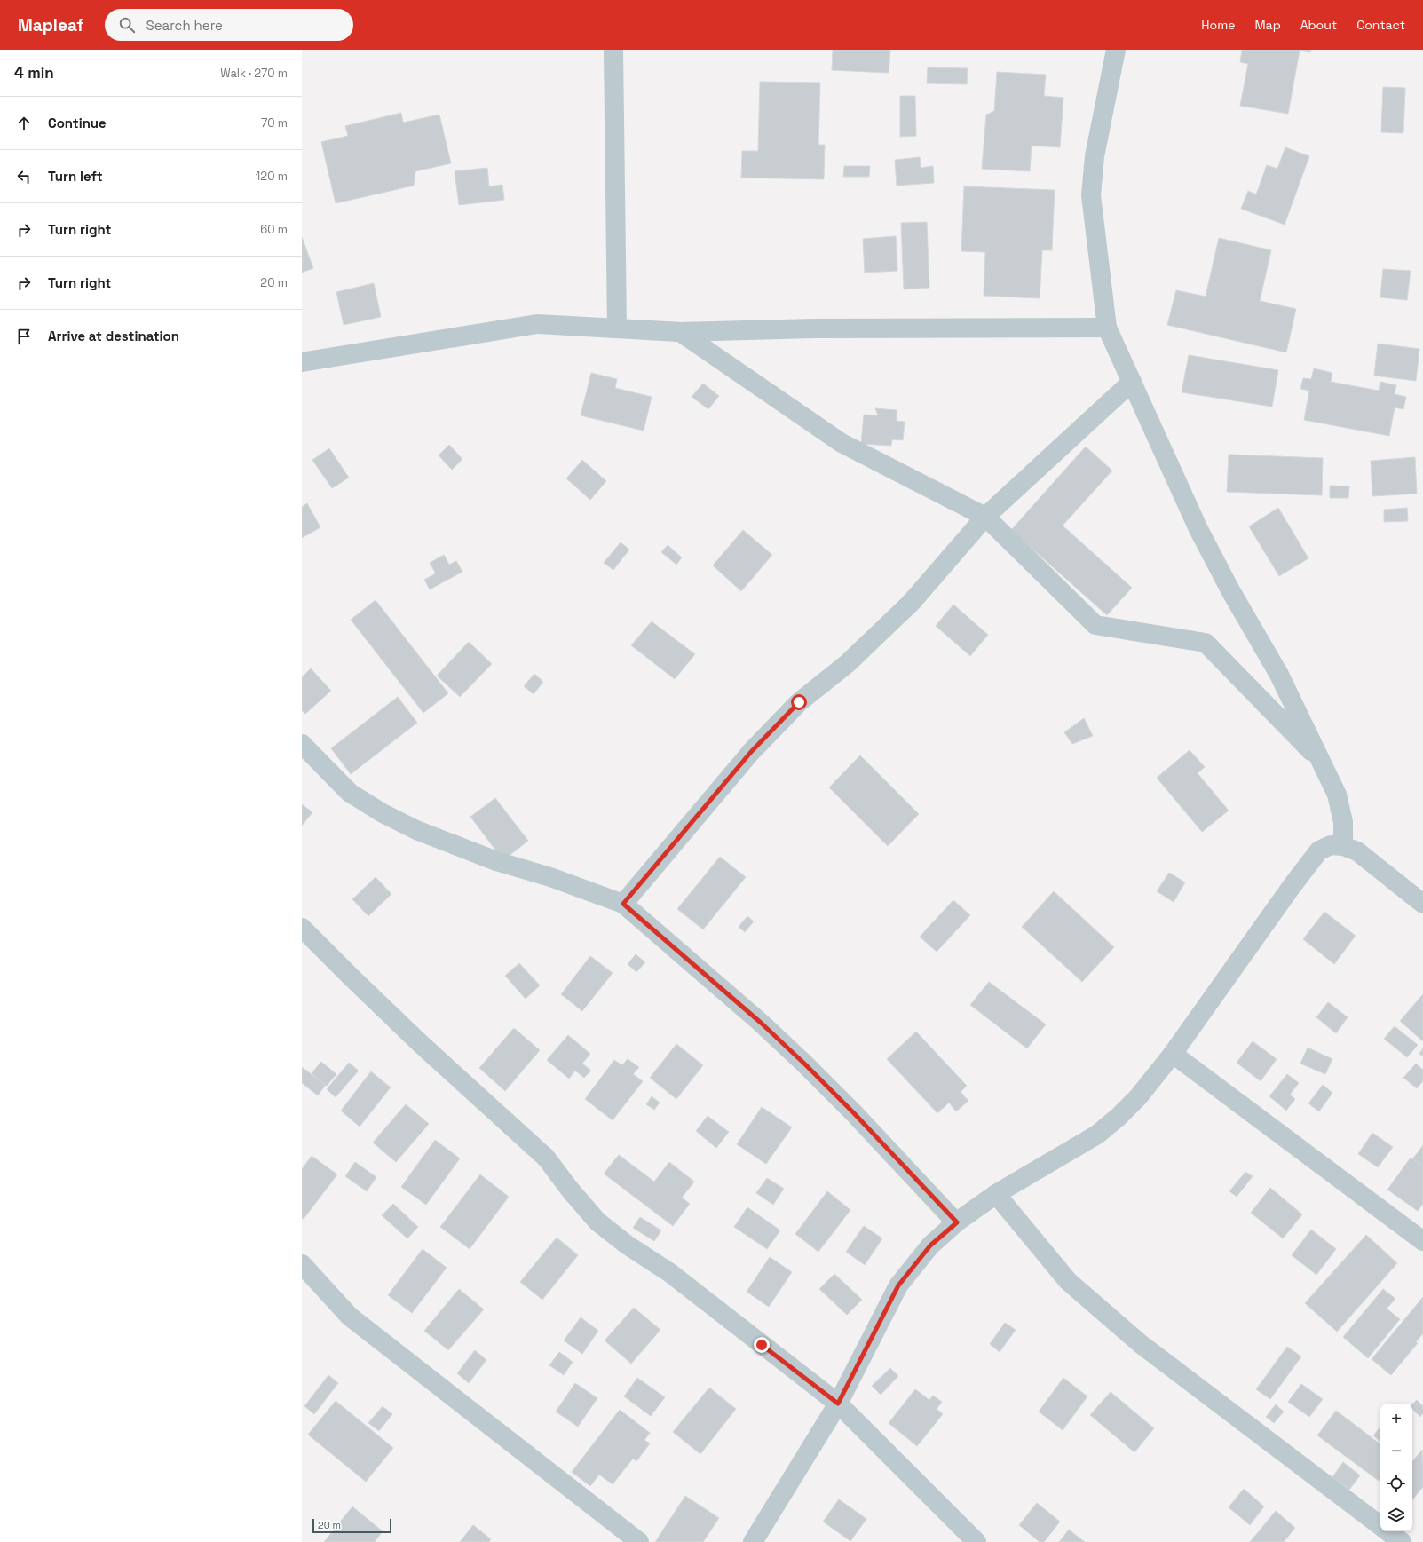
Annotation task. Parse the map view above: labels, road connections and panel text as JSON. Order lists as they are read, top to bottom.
{
  "scale_bar": "20 m",
  "page": {
    "header": "Mapleaf",
    "search": "Search here",
    "nav": [
      "Home",
      "Map",
      "About",
      "Contact"
    ],
    "heading": ["4 min", "Walk · 270 m"],
    "list": [
      ["Continue", "70 m"],
      ["Turn left", "120 m"],
      ["Turn right", "60 m"],
      ["Turn right", "20 m"],
      "Arrive at destination"
    ],
    "map_buttons": ["+", "−"],
    "scale": "20 m"
  }
}
